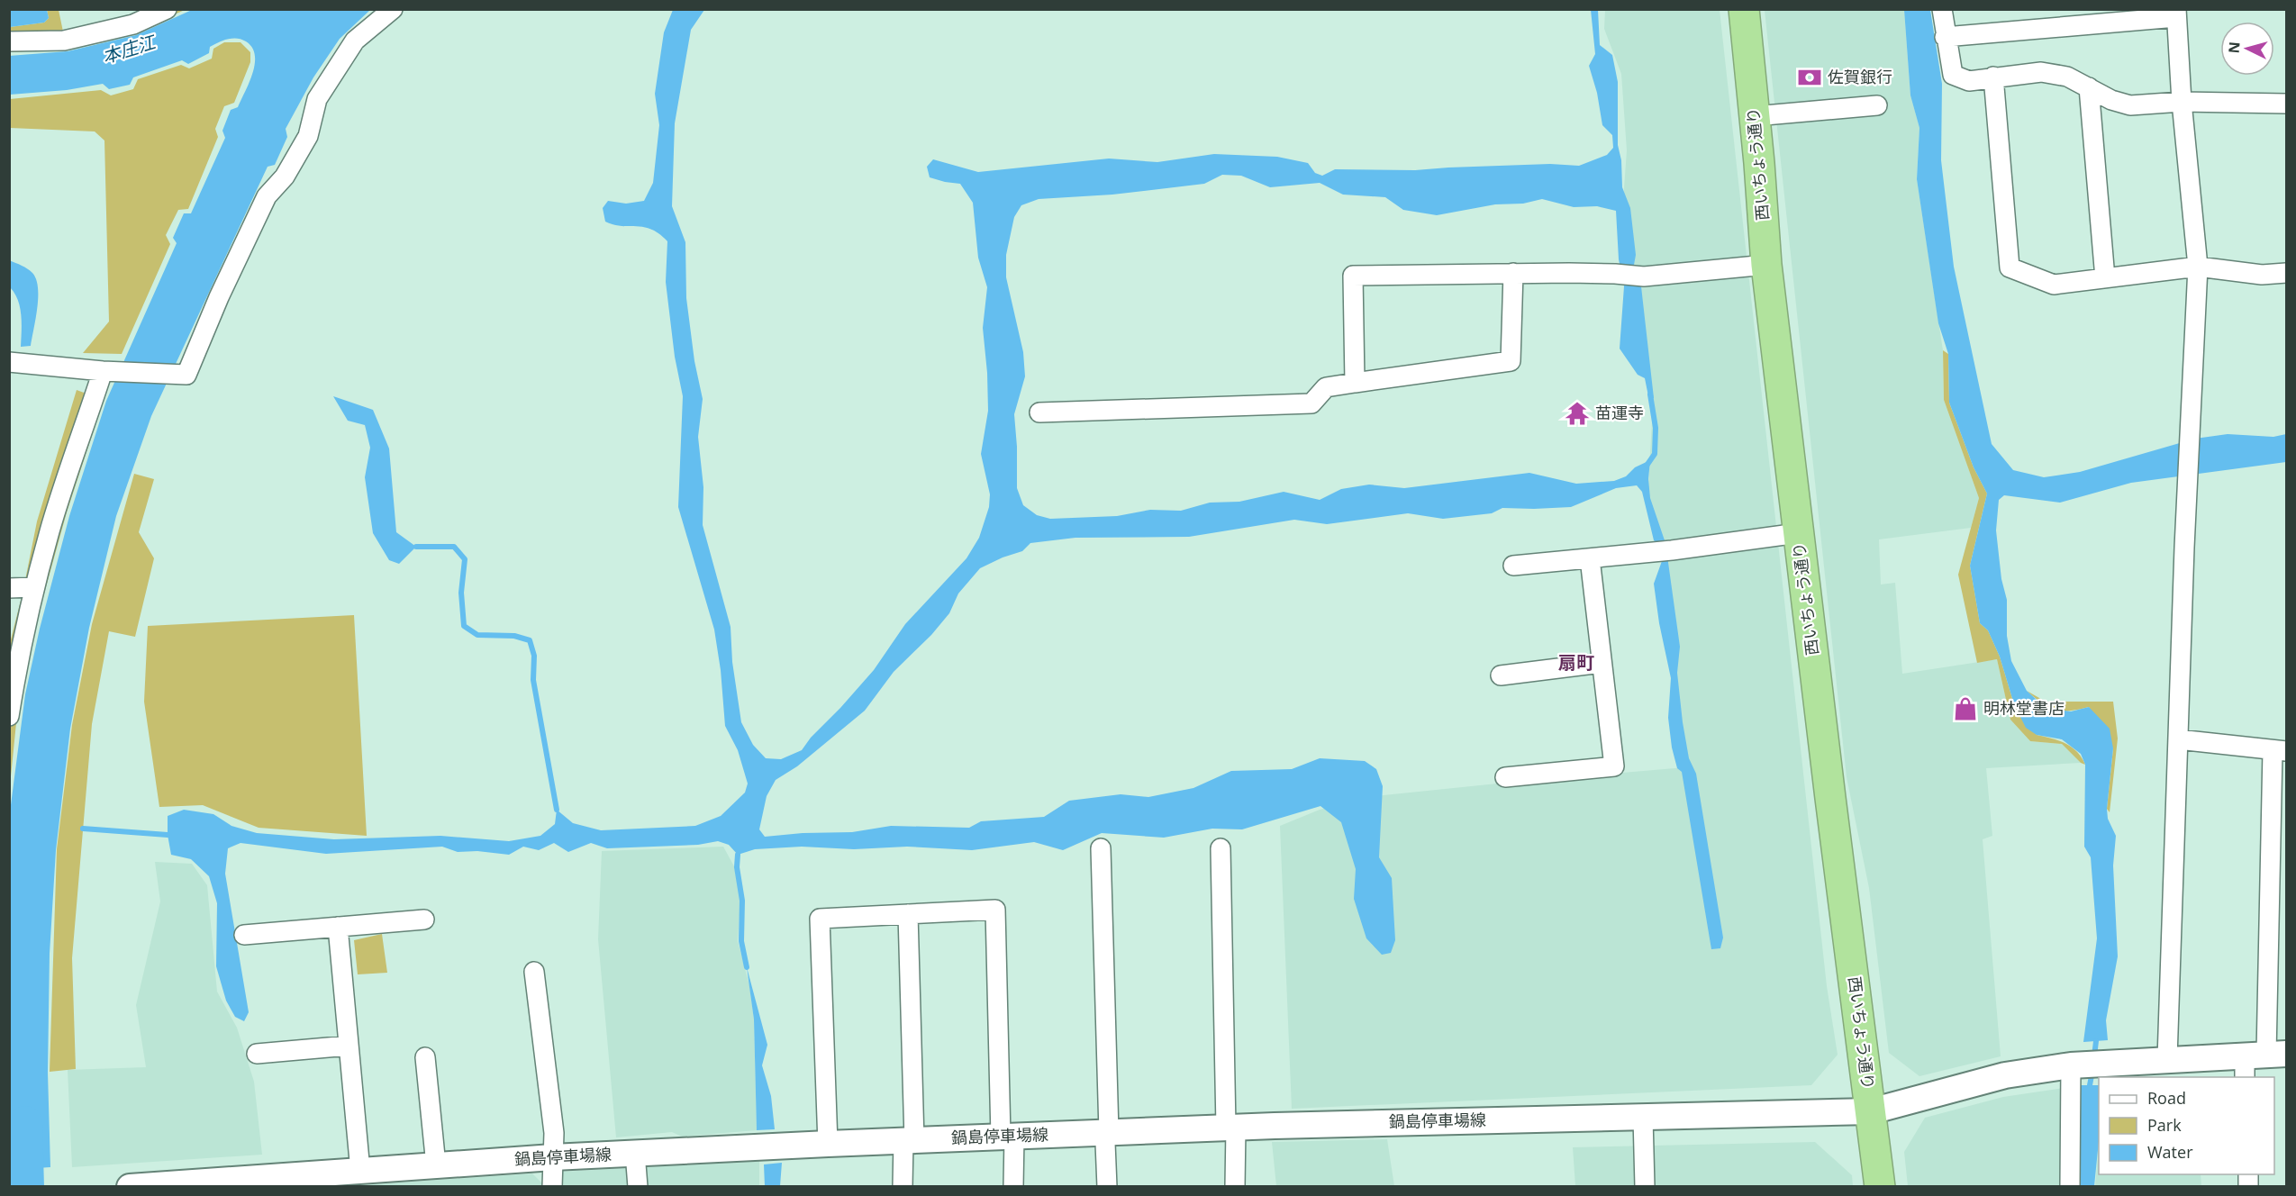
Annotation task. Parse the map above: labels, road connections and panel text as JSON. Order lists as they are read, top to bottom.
{
  "streets": {
    "highway": ["西いちょう通り"],
    "main road": ["鍋島停車場線"]
  },
  "crossings": [
    ["西いちょう通り", "鍋島停車場線"]
  ],
  "districts": ["扇町"],
  "water": ["本庄江"],
  "places": {
    "bank": ["佐賀銀行"],
    "temple": ["苗運寺"],
    "shop": ["明林堂書店"]
  },
  "legend": ["Road", "Park", "Water"],
  "north": "left"
}
